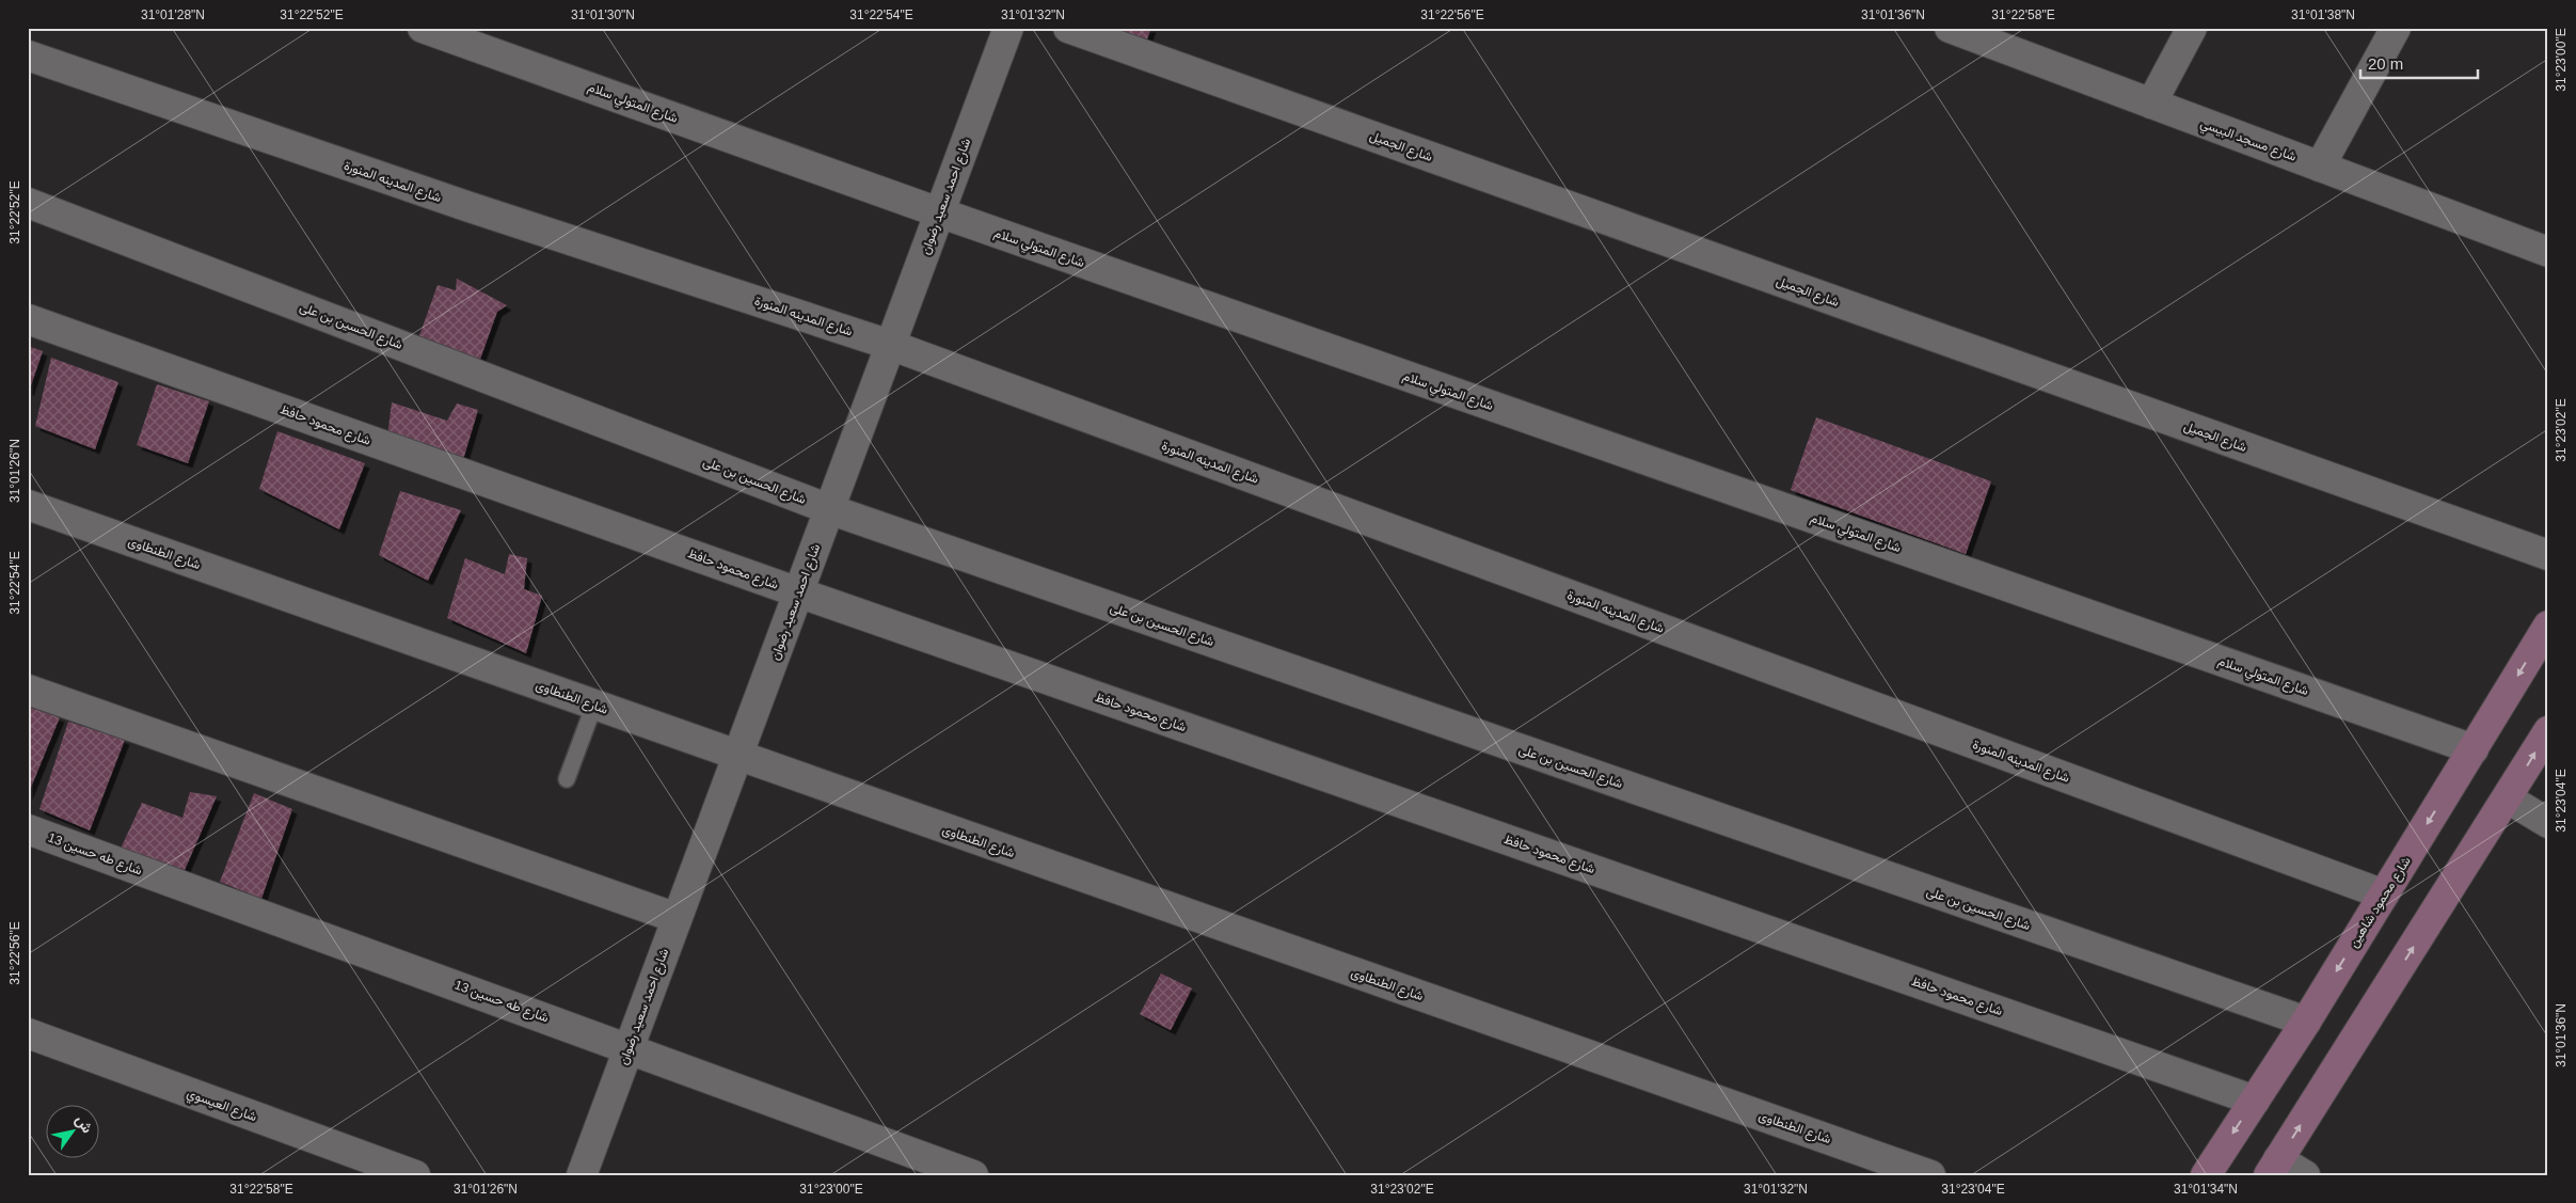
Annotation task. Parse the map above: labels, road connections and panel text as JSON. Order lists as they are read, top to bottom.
{
  "streets": {
    "main road": ["شارع محمود شاهين"],
    "street": [
      "شارع المتولي سلام",
      "شارع مسجد البيسي",
      "شارع الجميل",
      "شارع المدينه المنورة",
      "شارع احمد سعيد رضوان",
      "شارع الحسين بن على",
      "شارع محمود حافظ",
      "شارع الطنطاوى",
      "شارع طه حسين 13",
      "شارع العيسوي"
    ]
  },
  "crossings": [
    ["شارع المتولي سلام", "شارع احمد سعيد رضوان"],
    ["شارع المتولي سلام", "شارع محمود شاهين"],
    ["شارع المدينه المنورة", "شارع احمد سعيد رضوان"],
    ["شارع المدينه المنورة", "شارع محمود شاهين"],
    ["شارع احمد سعيد رضوان", "شارع الحسين بن على"],
    ["شارع احمد سعيد رضوان", "شارع محمود حافظ"],
    ["شارع احمد سعيد رضوان", "شارع الطنطاوى"],
    ["شارع احمد سعيد رضوان", "شارع طه حسين 13"],
    ["شارع الحسين بن على", "شارع محمود شاهين"],
    ["شارع محمود حافظ", "شارع محمود شاهين"]
  ],
  "scale_bar": "20 m",
  "north": "top right",
  "coordinates": [
    "31°01'28\"N",
    "31°22'52\"E",
    "31°01'30\"N",
    "31°22'54\"E",
    "31°01'32\"N",
    "31°22'56\"E",
    "31°01'36\"N",
    "31°22'58\"E",
    "31°01'38\"N",
    "31°23'00\"E",
    "31°23'02\"E",
    "31°01'26\"N",
    "31°23'04\"E",
    "31°01'34\"N"
  ]
}
